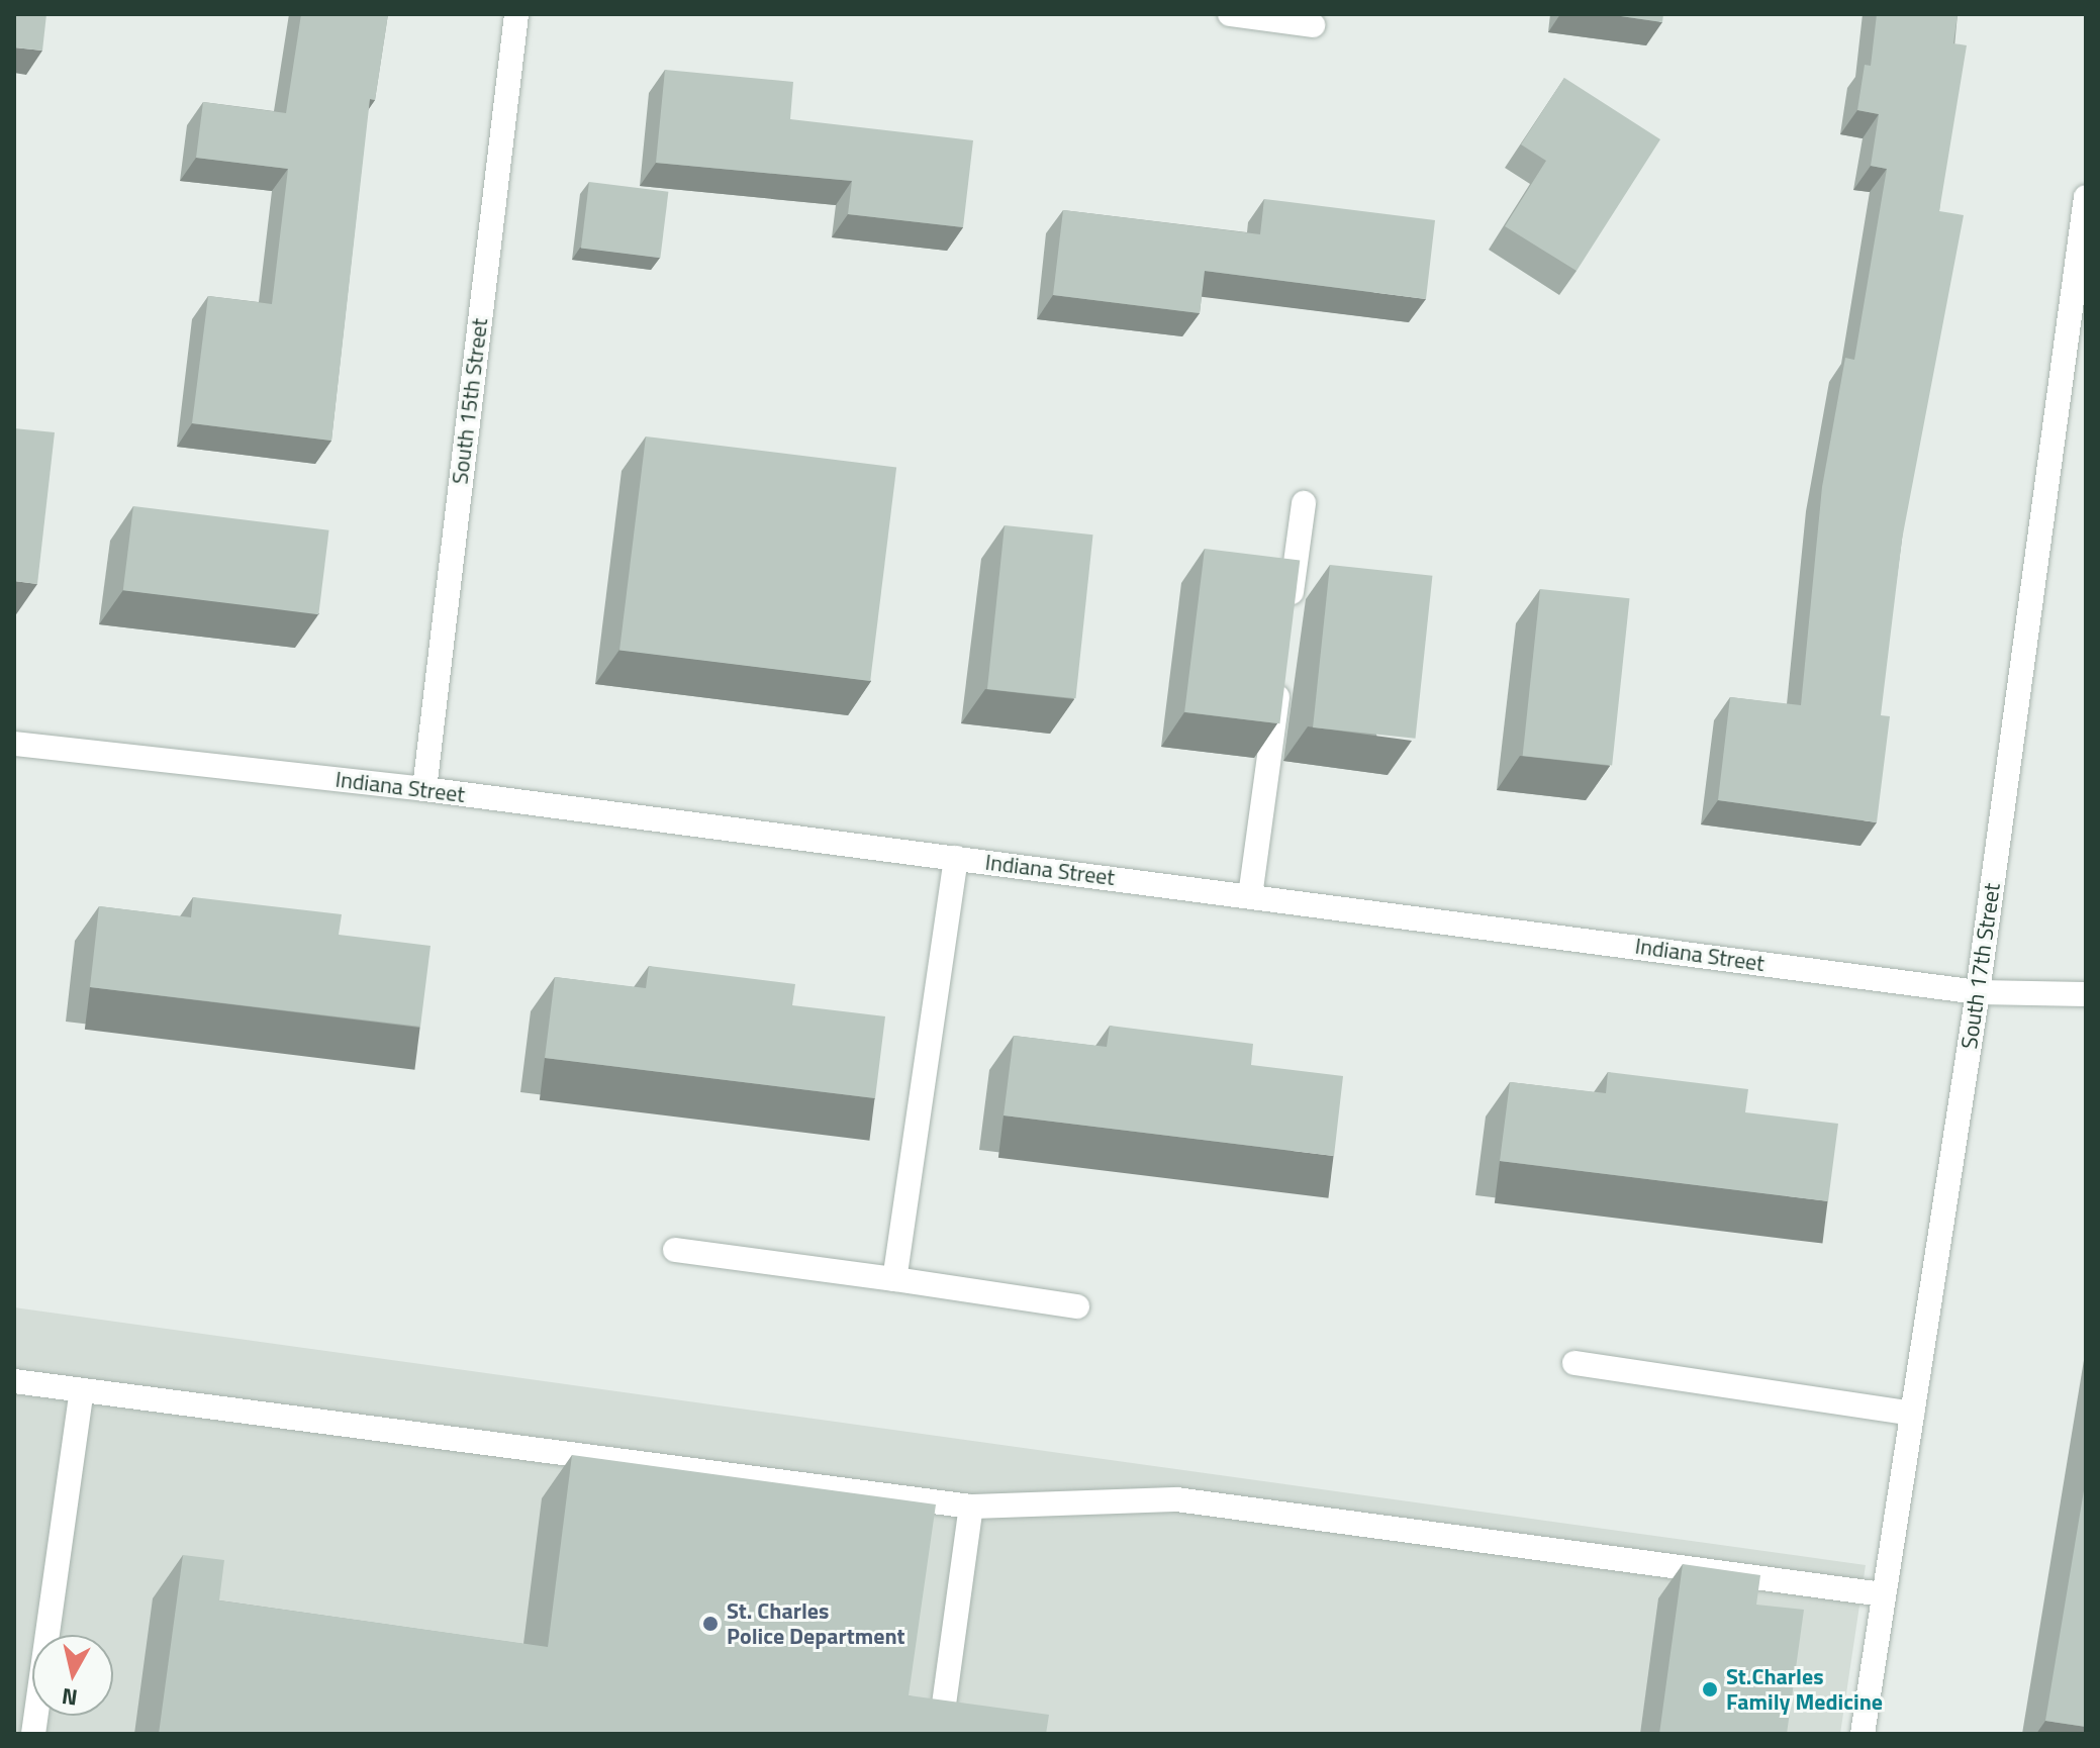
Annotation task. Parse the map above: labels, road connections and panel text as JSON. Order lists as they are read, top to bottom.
{
  "streets": {
    "street": ["South 15th Street", "Indiana Street", "South 17th Street"]
  },
  "crossings": [
    ["South 15th Street", "Indiana Street"],
    ["Indiana Street", "South 17th Street"]
  ],
  "places": ["St. Charles Police Department", "St.Charles Family Medicine"],
  "north": "bottom"
}
